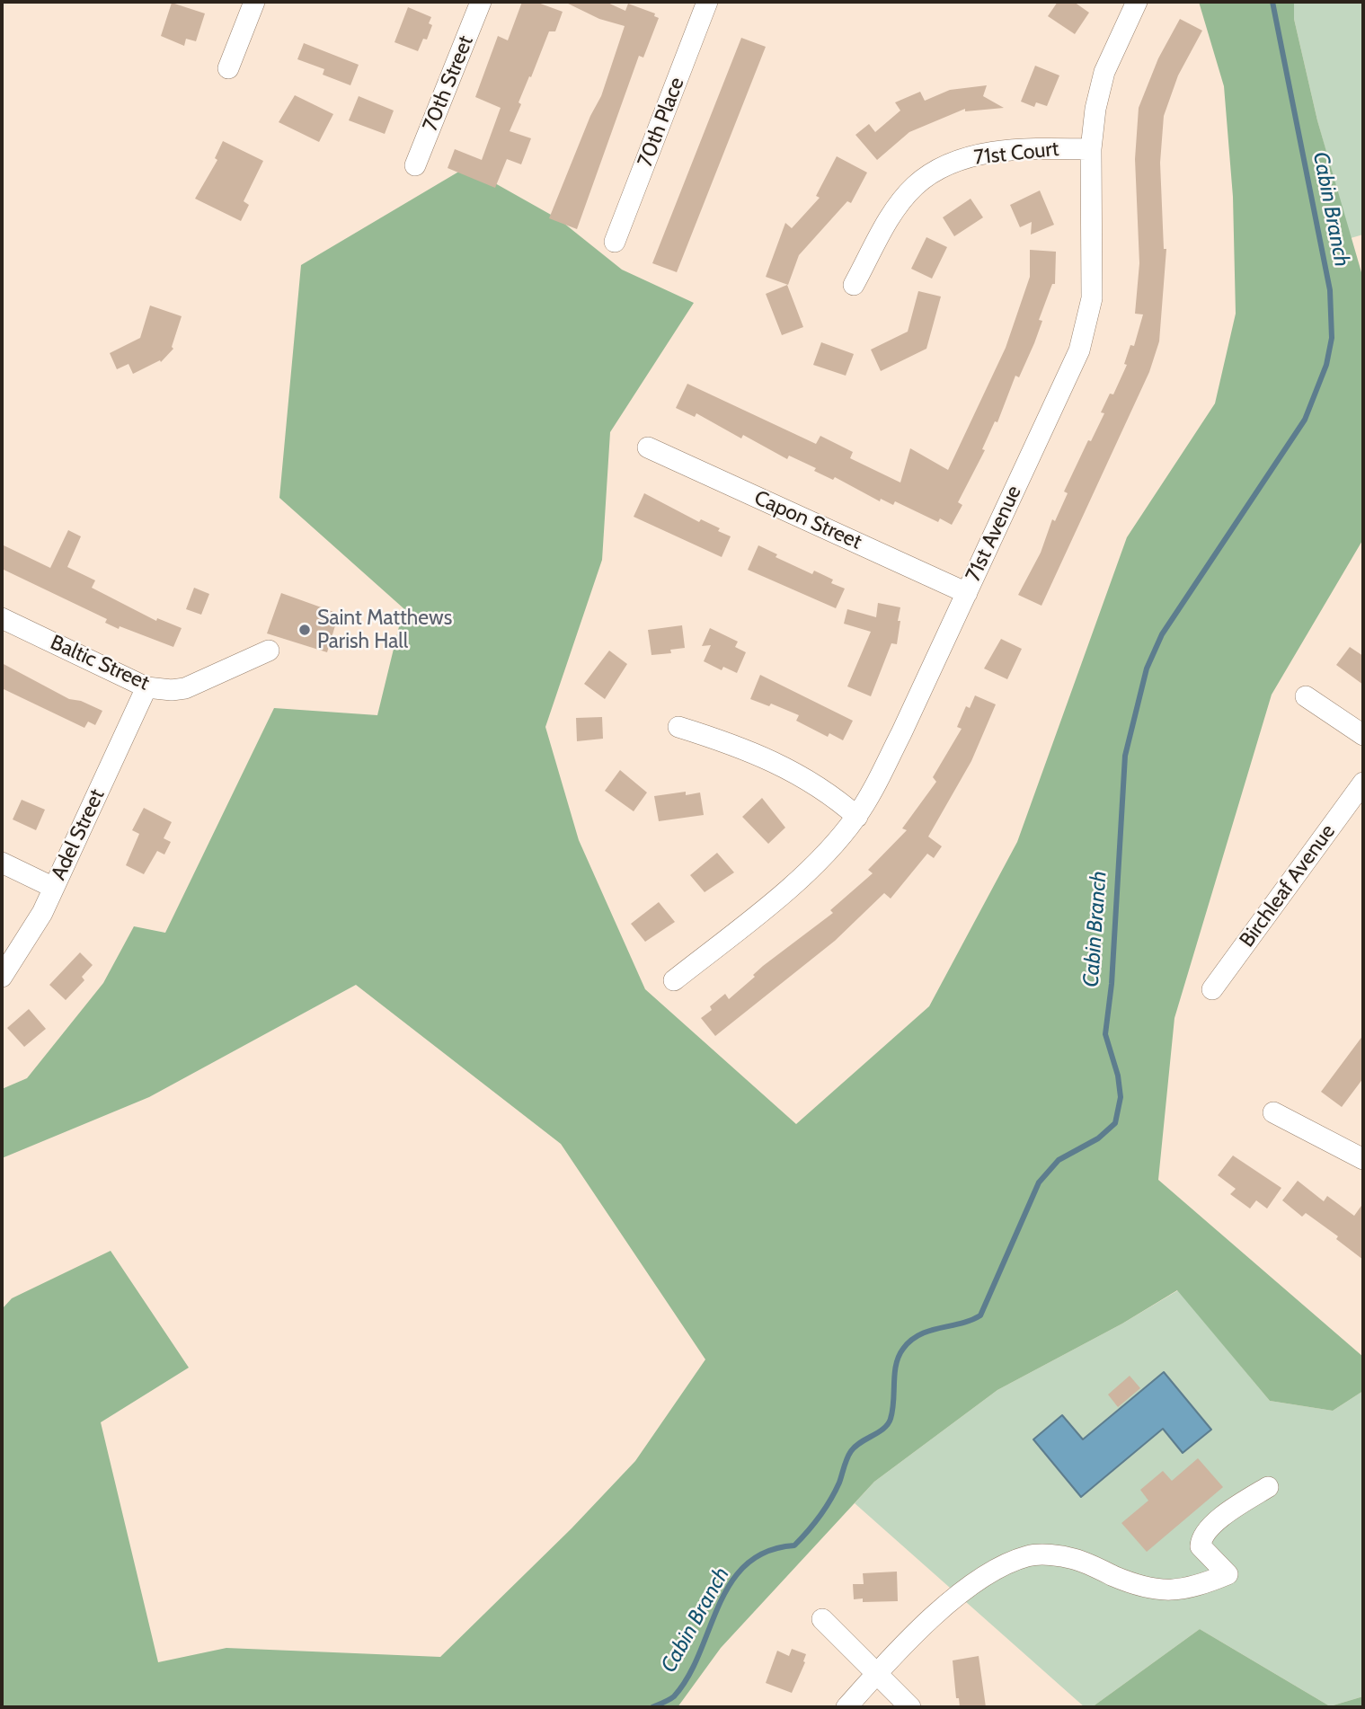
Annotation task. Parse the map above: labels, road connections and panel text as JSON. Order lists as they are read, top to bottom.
{
  "streets": {
    "street": [
      "70th Street",
      "70th Place",
      "71st Court",
      "Capon Street",
      "71st Avenue",
      "Baltic Street",
      "Adel Street",
      "Birchleaf Avenue"
    ]
  },
  "crossings": [
    ["71st Court", "71st Avenue"],
    ["Capon Street", "71st Avenue"],
    ["Baltic Street", "Adel Street"]
  ],
  "water": ["Cabin Branch"],
  "places": ["Saint Matthews Parish Hall"]
}
